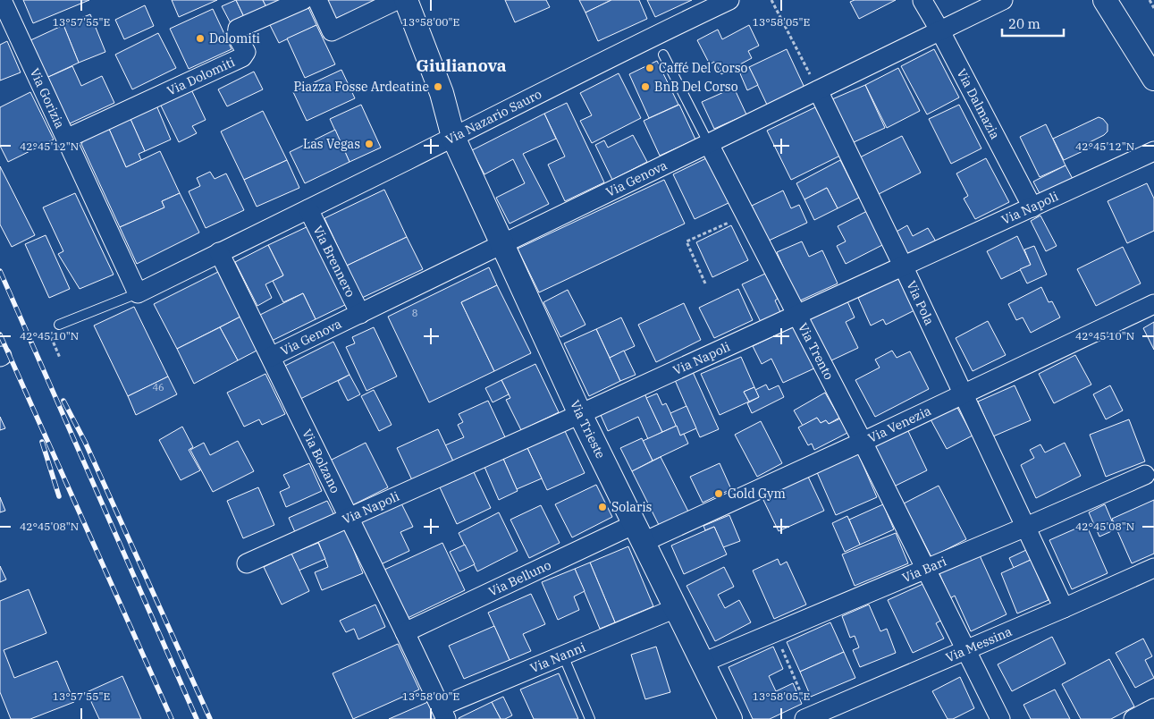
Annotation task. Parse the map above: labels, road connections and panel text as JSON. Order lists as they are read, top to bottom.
{
  "streets": {
    "street": [
      "Via Dolomiti",
      "Via Gorizia",
      "Via Dalmazia",
      "Via Nazario Sauro",
      "Via Genova",
      "Via Napoli",
      "Via Brennero",
      "Via Pola",
      "Via Trento",
      "Via Venezia",
      "Via Trieste",
      "Via Bolzano",
      "Via Bari",
      "Via Belluno",
      "Via Messina",
      "Via Nanni"
    ]
  },
  "crossings": [
    ["Via Dolomiti", "Via Gorizia"],
    ["Via Gorizia", "Via Nazario Sauro"],
    ["Via Dalmazia", "Via Genova"],
    ["Via Dalmazia", "Via Napoli"],
    ["Via Nazario Sauro", "Via Brennero"],
    ["Via Nazario Sauro", "Via Trieste"],
    ["Via Nazario Sauro", "Via Bolzano"],
    ["Via Genova", "Via Brennero"],
    ["Via Genova", "Via Pola"],
    ["Via Genova", "Via Trento"],
    ["Via Genova", "Via Trieste"],
    ["Via Genova", "Via Bolzano"],
    ["Via Napoli", "Via Pola"],
    ["Via Napoli", "Via Trento"],
    ["Via Napoli", "Via Trieste"],
    ["Via Napoli", "Via Bolzano"],
    ["Via Pola", "Via Venezia"],
    ["Via Pola", "Via Bari"],
    ["Via Pola", "Via Messina"],
    ["Via Trento", "Via Venezia"],
    ["Via Trento", "Via Bari"],
    ["Via Trento", "Via Messina"],
    ["Via Venezia", "Via Trieste"],
    ["Via Venezia", "Via Belluno"],
    ["Via Trieste", "Via Bari"],
    ["Via Trieste", "Via Belluno"],
    ["Via Trieste", "Via Nanni"],
    ["Via Bolzano", "Via Belluno"],
    ["Via Bolzano", "Via Nanni"]
  ],
  "districts": ["Giulianova"],
  "places": [
    "Dolomiti",
    "Caffé Del Corso",
    "Piazza Fosse Ardeatine",
    "BnB Del Corso",
    "Las Vegas",
    "Gold Gym",
    "Solaris"
  ],
  "house_numbers": ["8", "46"],
  "scale_bar": "20 m",
  "coordinates": [
    "13°57'55\"E",
    "13°58'00\"E",
    "13°58'05\"E",
    "42°45'12\"N",
    "42°45'10\"N",
    "42°45'08\"N"
  ]
}
